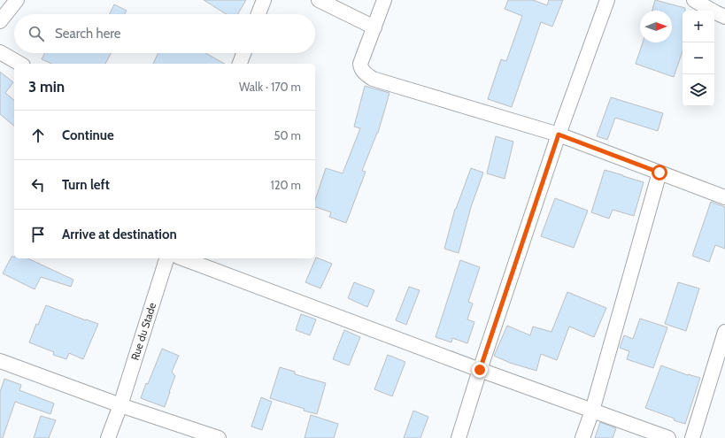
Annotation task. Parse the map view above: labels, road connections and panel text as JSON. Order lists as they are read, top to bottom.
{
  "streets": {
    "street": ["Rue du Stade"]
  },
  "north": "right",
  "page": {
    "map_buttons": ["+", "−"],
    "search": "Search here",
    "heading": ["3 min", "Walk · 170 m"],
    "list": [
      ["Continue", "50 m"],
      ["Turn left", "120 m"],
      "Arrive at destination"
    ]
  }
}
